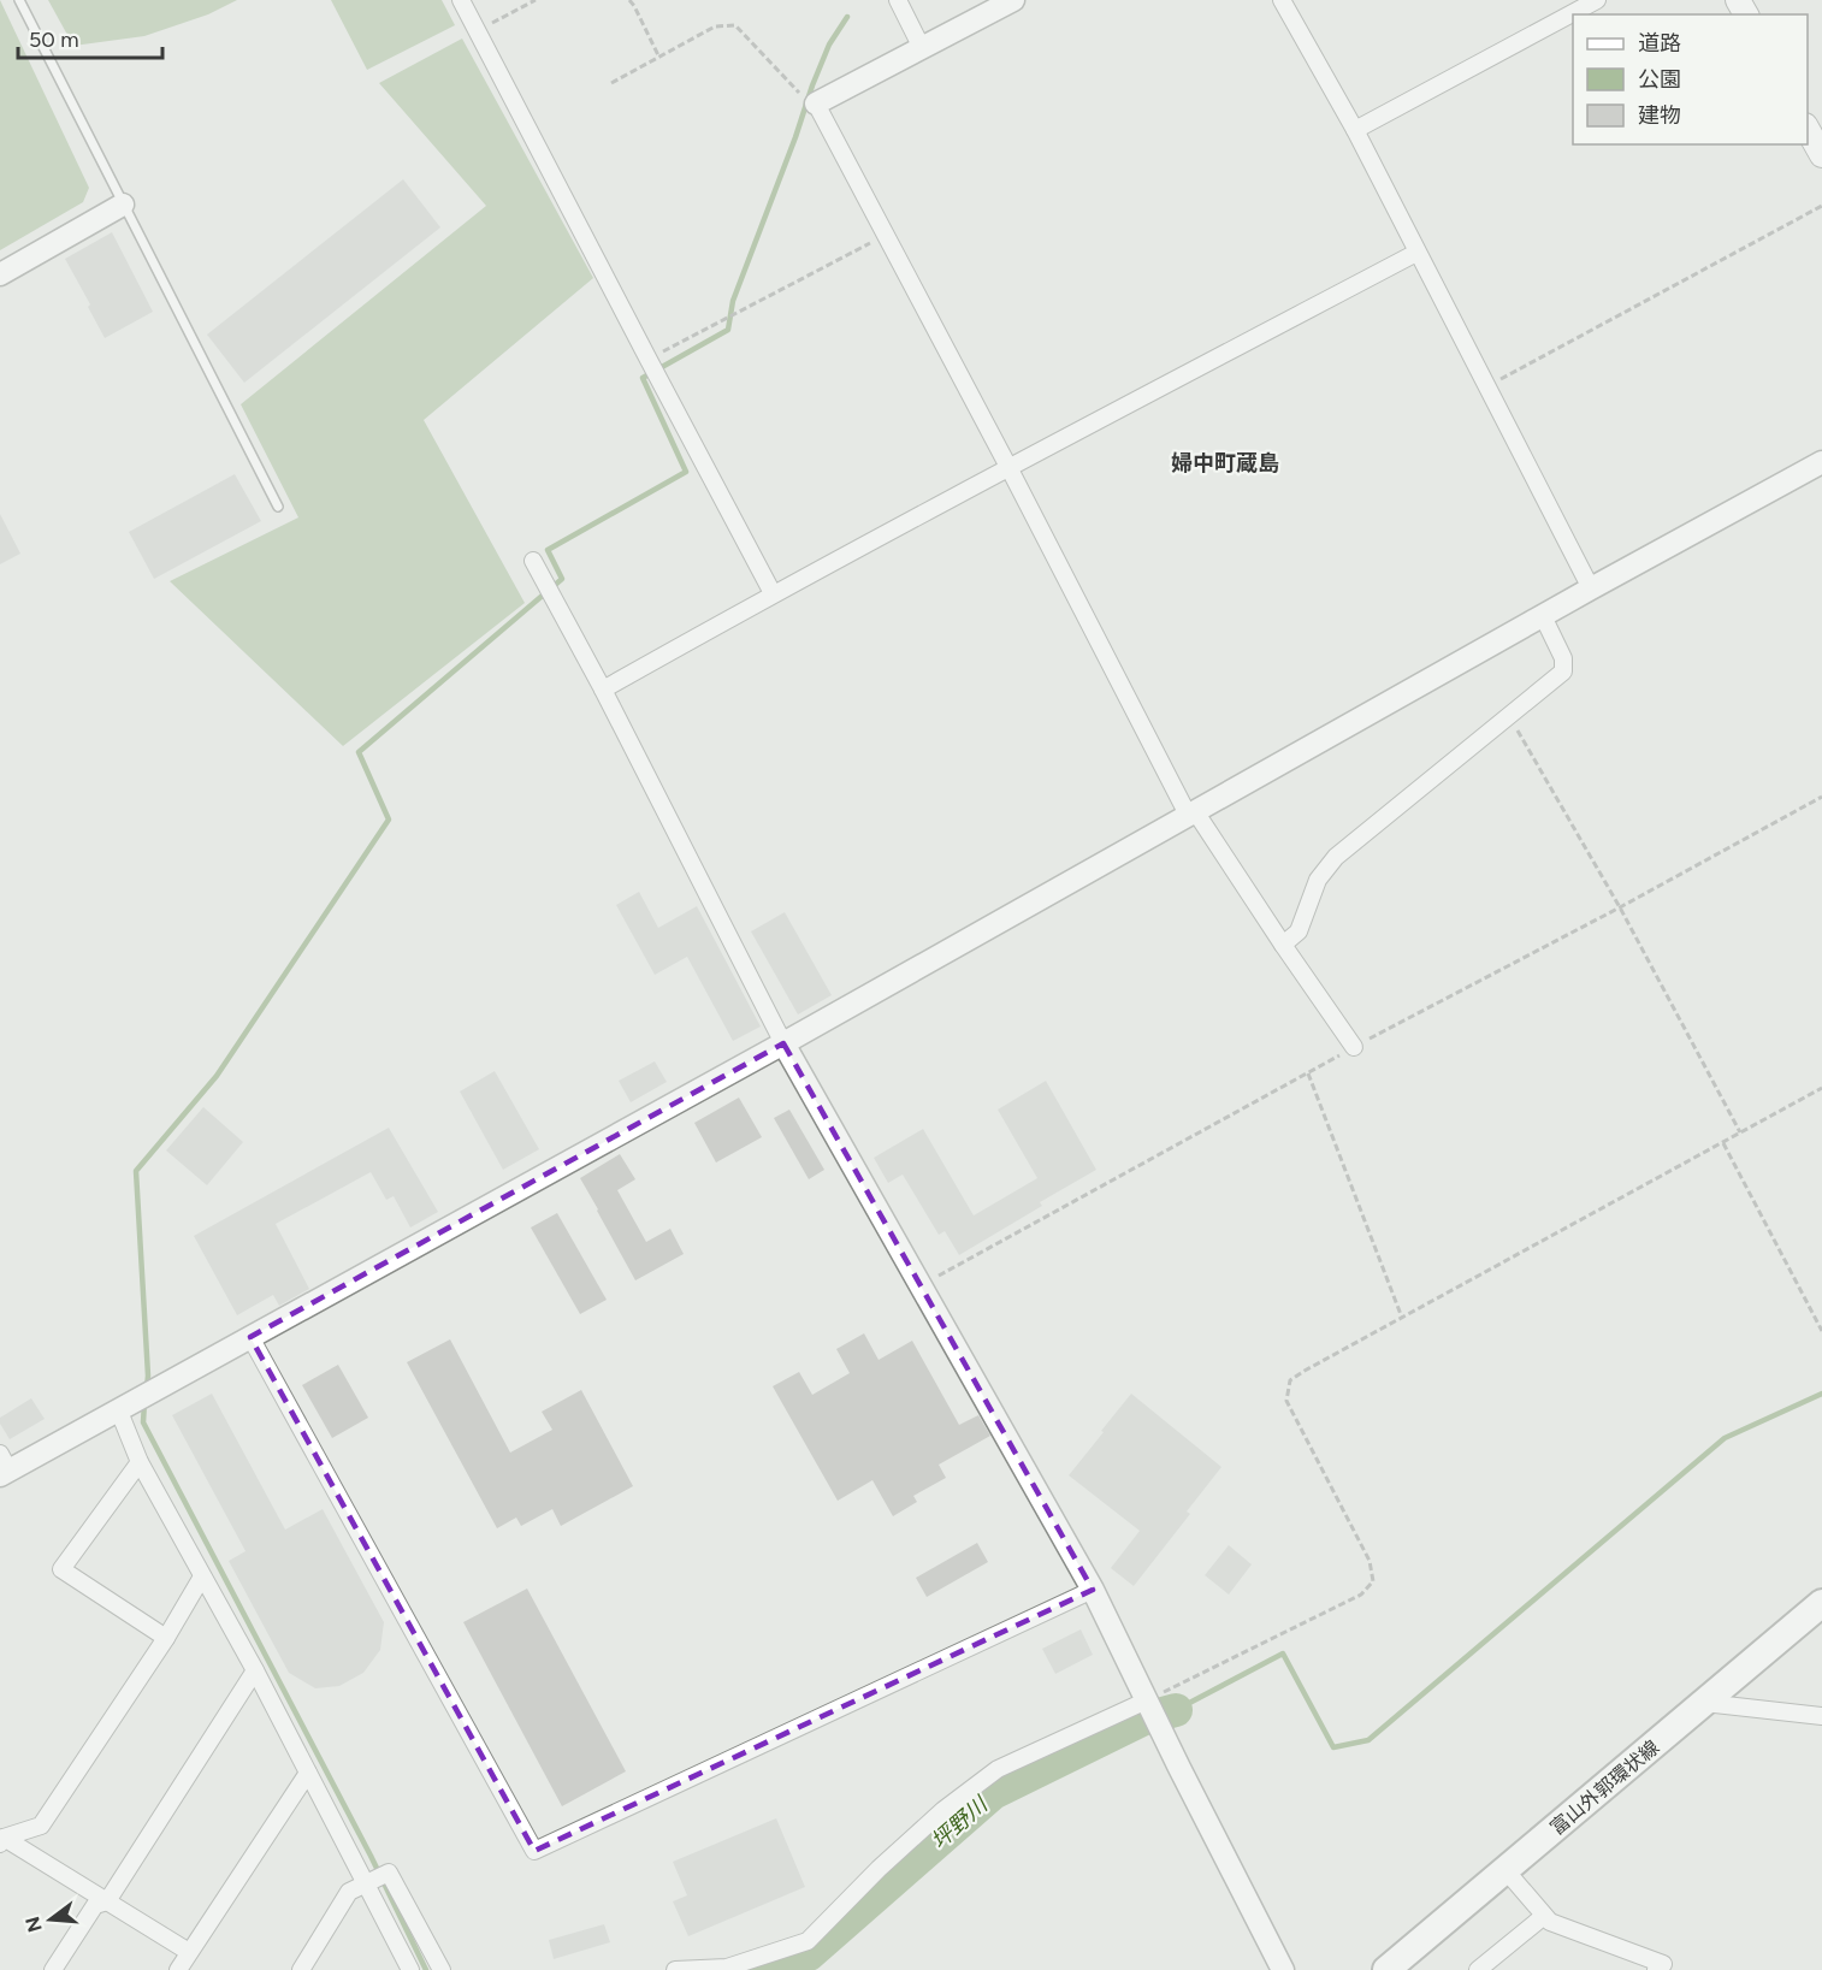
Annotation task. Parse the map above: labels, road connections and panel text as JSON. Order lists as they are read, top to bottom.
{
  "streets": {
    "main road": ["富山外郭環状線"]
  },
  "districts": ["婦中町蔵島"],
  "water": ["坪野川"],
  "legend": ["道路", "公園", "建物"],
  "scale_bar": "50 m",
  "north": "left"
}
